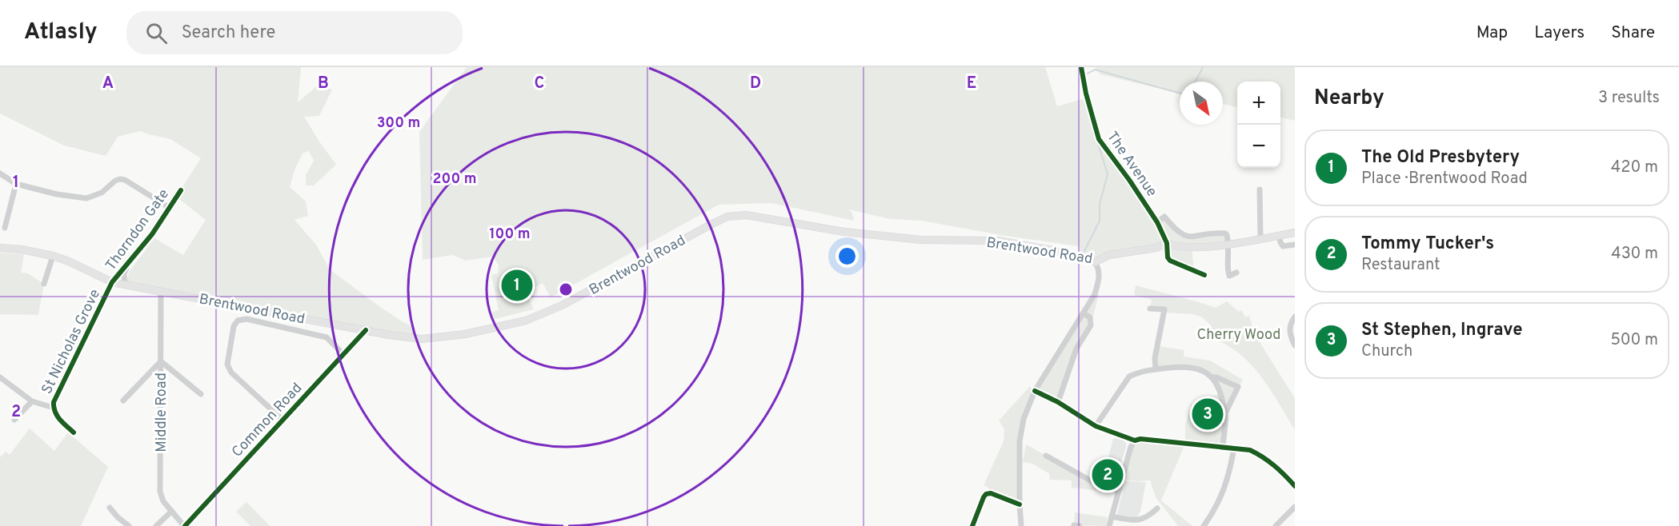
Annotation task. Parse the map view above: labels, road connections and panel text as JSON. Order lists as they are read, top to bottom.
{
  "streets": {
    "main road": ["Brentwood Road"],
    "street": [
      "The Avenue",
      "Thorndon Gate",
      "St Nicholas Grove",
      "Middle Road",
      "Common Road"
    ]
  },
  "crossings": [
    ["The Avenue", "Brentwood Road"],
    ["Thorndon Gate", "Brentwood Road"],
    ["Thorndon Gate", "St Nicholas Grove"],
    ["Brentwood Road", "St Nicholas Grove"],
    ["Brentwood Road", "Middle Road"],
    ["Brentwood Road", "Common Road"],
    ["Middle Road", "Common Road"]
  ],
  "parks": ["Cherry Wood"],
  "north": "bottom right",
  "page": {
    "header": "Atlasly",
    "search": "Search here",
    "nav": ["Map", "Layers", "Share"],
    "heading": ["Nearby", "3 results"],
    "map_buttons": ["+", "−"],
    "list": [
      {
        "mark": "1",
        "name": "The Old Presbytery",
        "note": "Place · Brentwood Road",
        "value": "420 m"
      },
      {
        "mark": "2",
        "name": "Tommy Tucker's",
        "note": "Restaurant",
        "value": "430 m"
      },
      {
        "mark": "3",
        "name": "St Stephen, Ingrave",
        "note": "Church",
        "value": "500 m"
      }
    ],
    "pins": ["1", "3", "2"]
  },
  "grid": {
    "columns": [
      "A",
      "B",
      "C",
      "D",
      "E"
    ],
    "rows": ["1", "2"]
  },
  "rings": ["300 m", "200 m", "100 m"]
}
